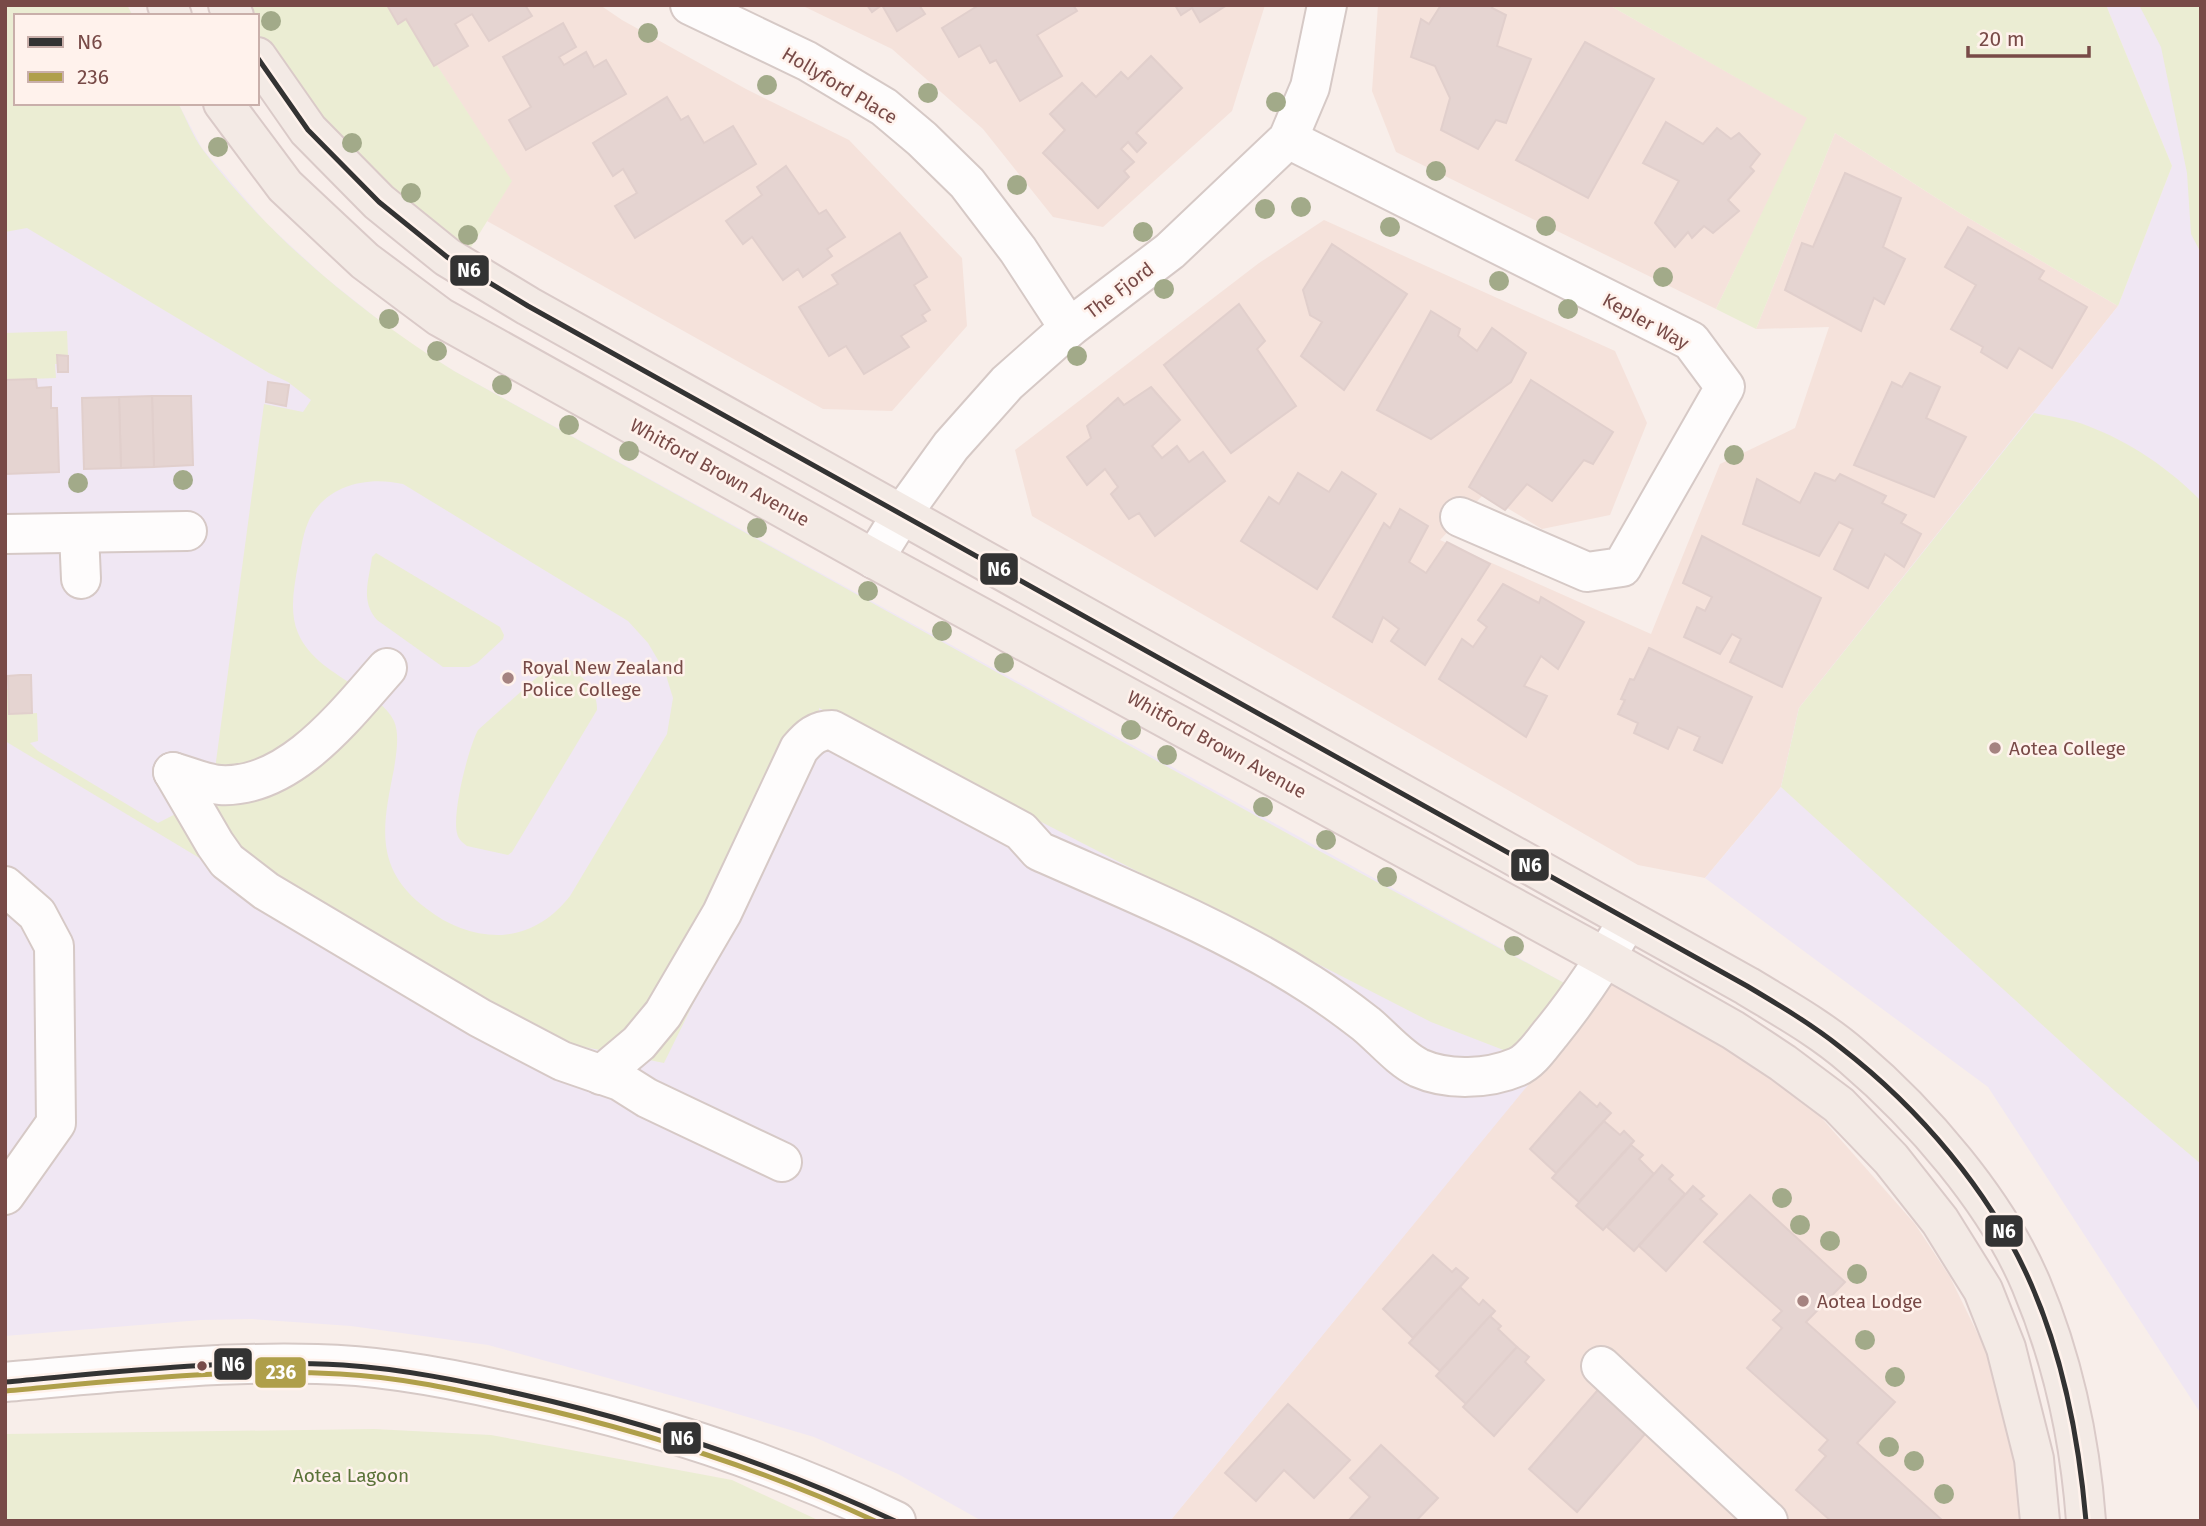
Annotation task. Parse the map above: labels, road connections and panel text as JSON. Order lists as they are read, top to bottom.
{
  "streets": {
    "main road": ["Whitford Brown Avenue"],
    "street": ["Hollyford Place", "The Fjord", "Kepler Way"]
  },
  "crossings": [
    ["Hollyford Place", "The Fjord"],
    ["The Fjord", "Kepler Way"],
    ["The Fjord", "Whitford Brown Avenue"]
  ],
  "parks": ["Aotea Lagoon"],
  "places": ["Royal New Zealand Police College", "Aotea College", "Aotea Lodge"],
  "lines": ["transit line N6", "transit line 236"],
  "legend": ["N6", "236"],
  "scale_bar": "20 m"
}
